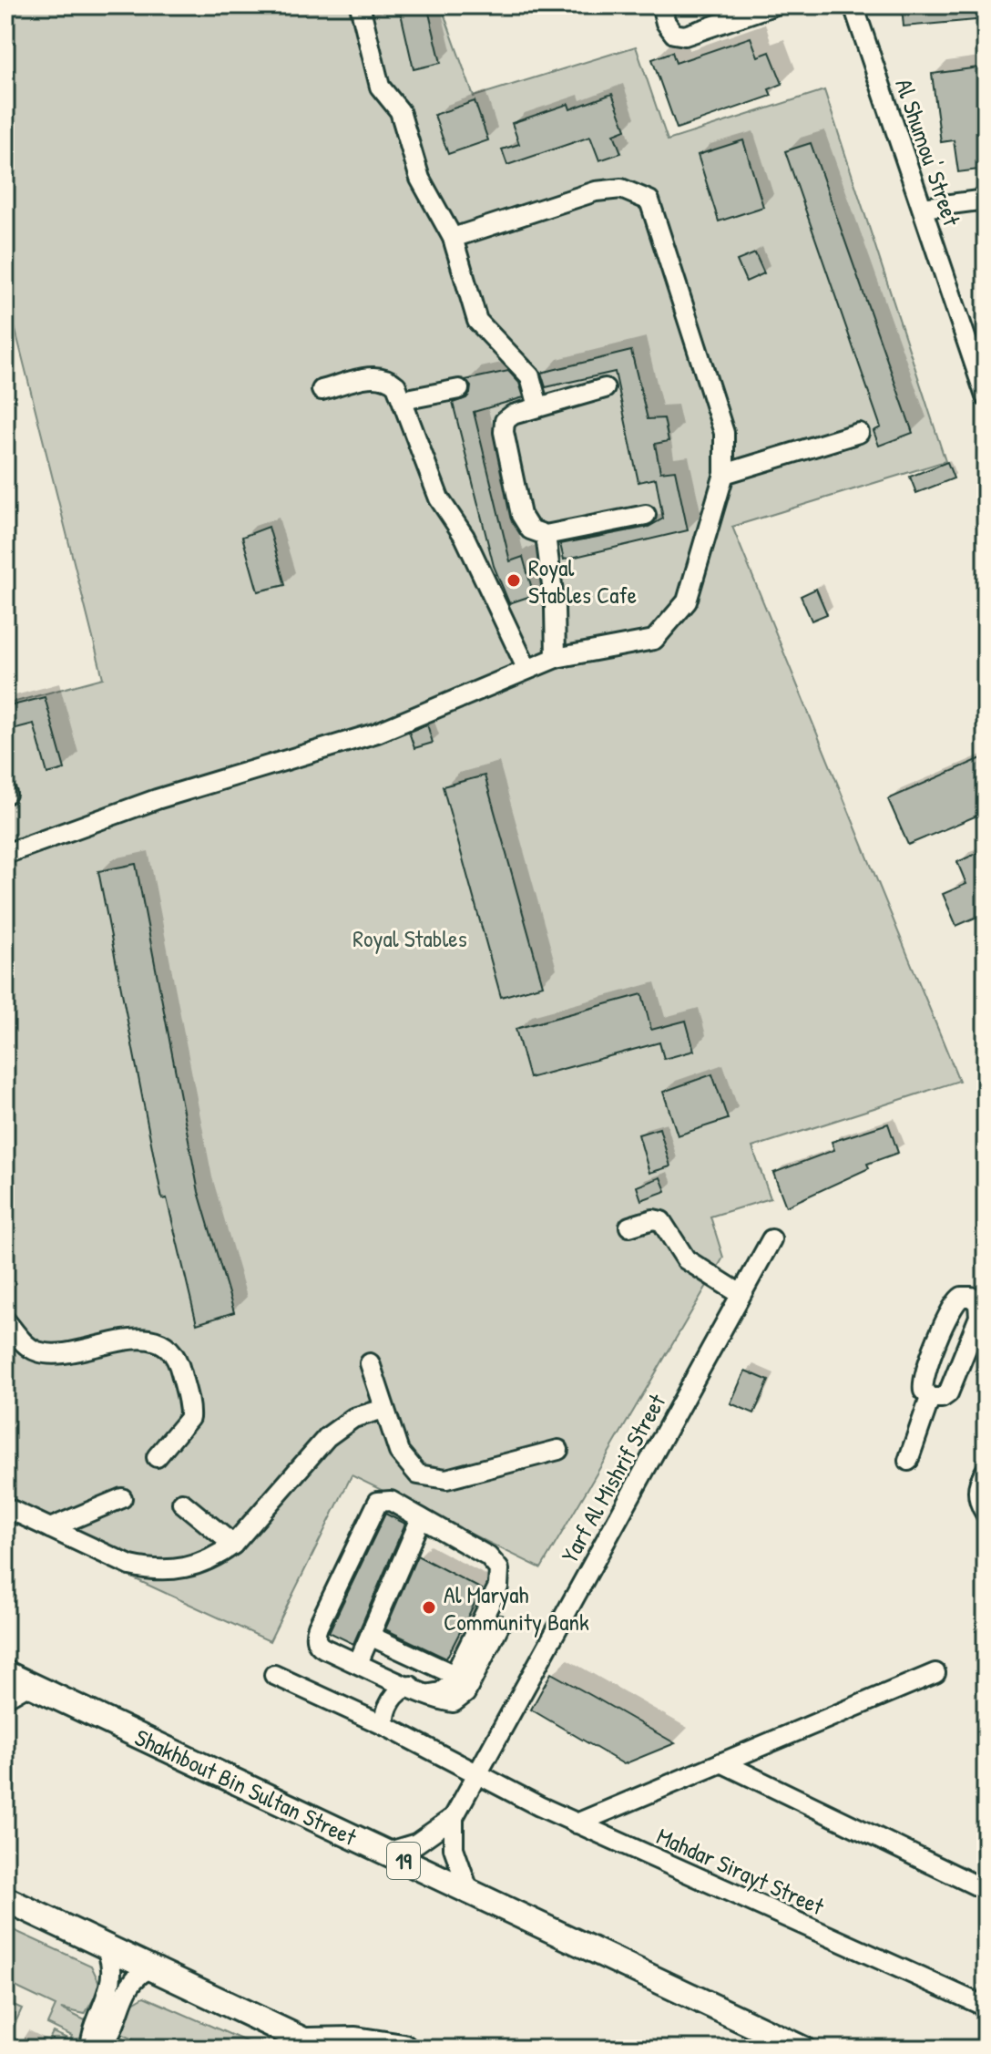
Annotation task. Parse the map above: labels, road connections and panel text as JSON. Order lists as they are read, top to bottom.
{
  "streets": {
    "main road": ["Shakhbout Bin Sultan Street", "19"],
    "street": ["Al Shumou' Street", "Yarf Al Mishrif Street", "Mahdar Sirayt Street"]
  },
  "crossings": [
    ["Yarf Al Mishrif Street", "Shakhbout Bin Sultan Street"],
    ["Yarf Al Mishrif Street", "Mahdar Sirayt Street"]
  ],
  "parks": ["Royal Stables"],
  "places": ["Royal Stables Cafe", "Al Maryah Community Bank"]
}
